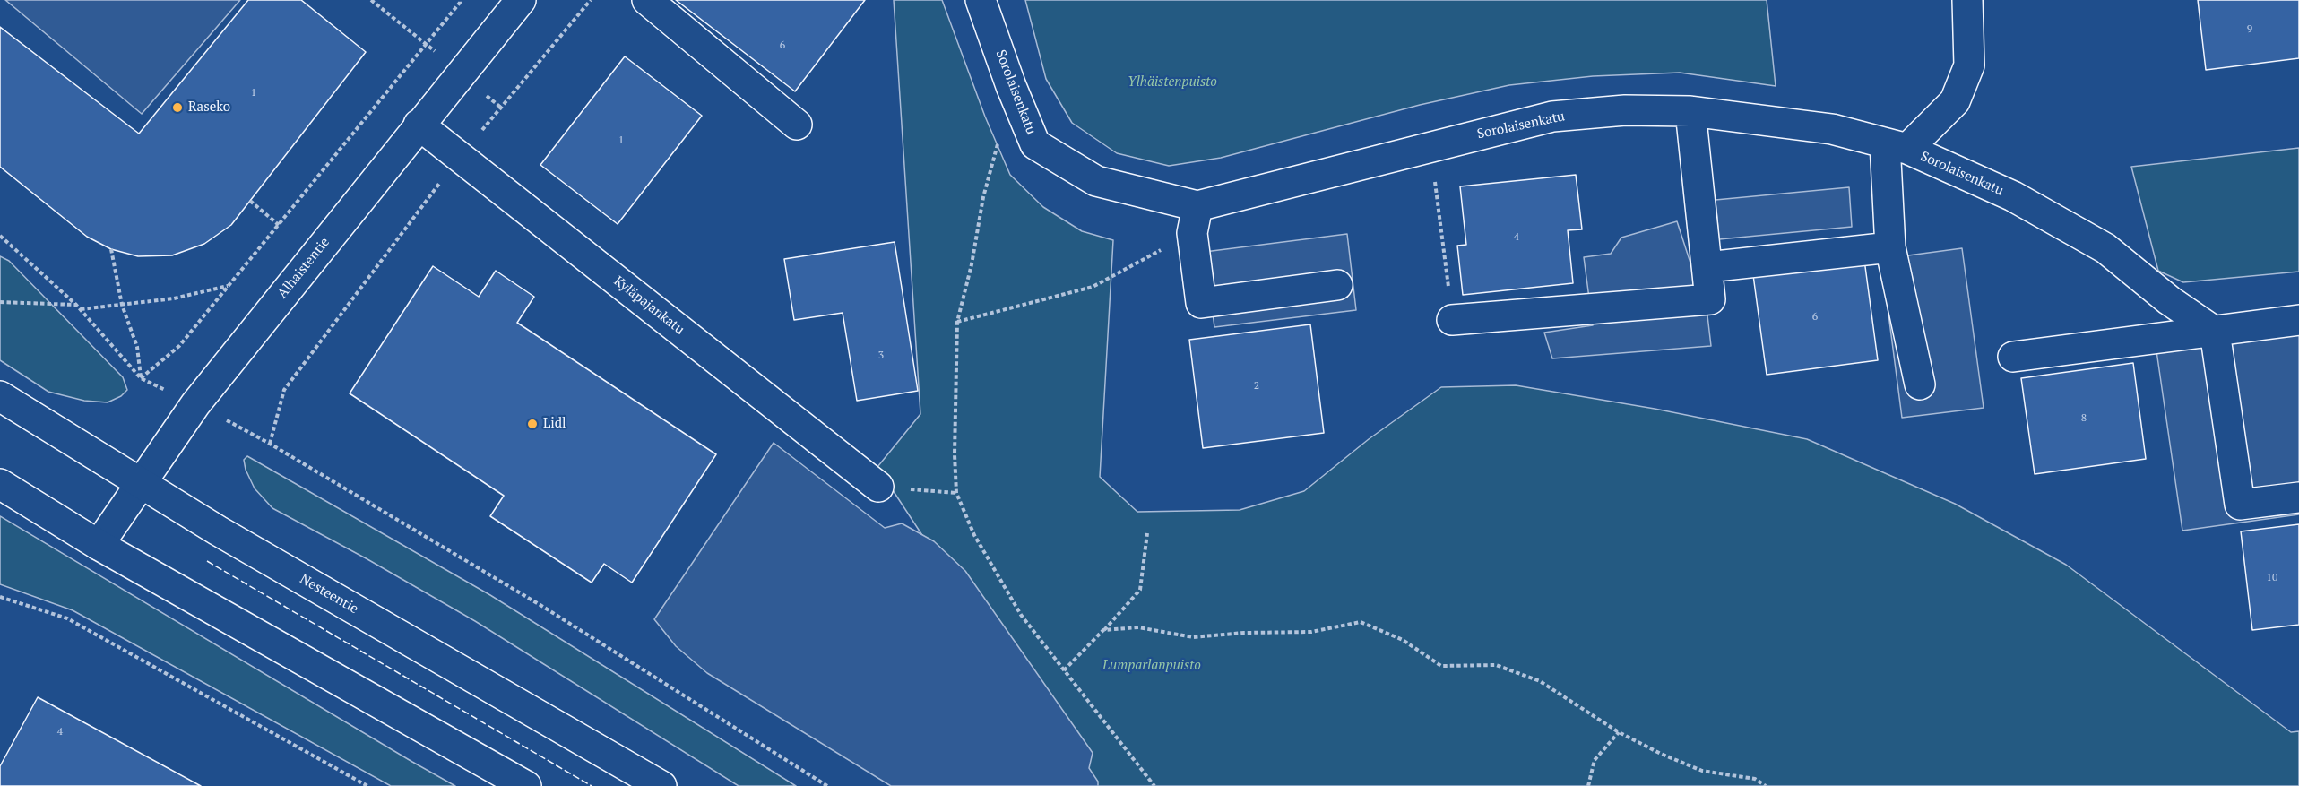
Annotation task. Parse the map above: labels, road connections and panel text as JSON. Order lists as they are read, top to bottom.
{
  "streets": {
    "street": [
      "Sorolaisenkatu",
      "Alhaistentie",
      "Kyläpajankatu",
      "Nesteentie"
    ]
  },
  "crossings": [
    ["Alhaistentie", "Kyläpajankatu"],
    ["Alhaistentie", "Nesteentie"]
  ],
  "parks": ["Ylhäistenpuisto", "Lumparlanpuisto"],
  "places": ["Raseko", "Lidl"],
  "house_numbers": [
    "9",
    "6",
    "1",
    "1",
    "4",
    "6",
    "3",
    "2",
    "8",
    "10",
    "4"
  ]
}
